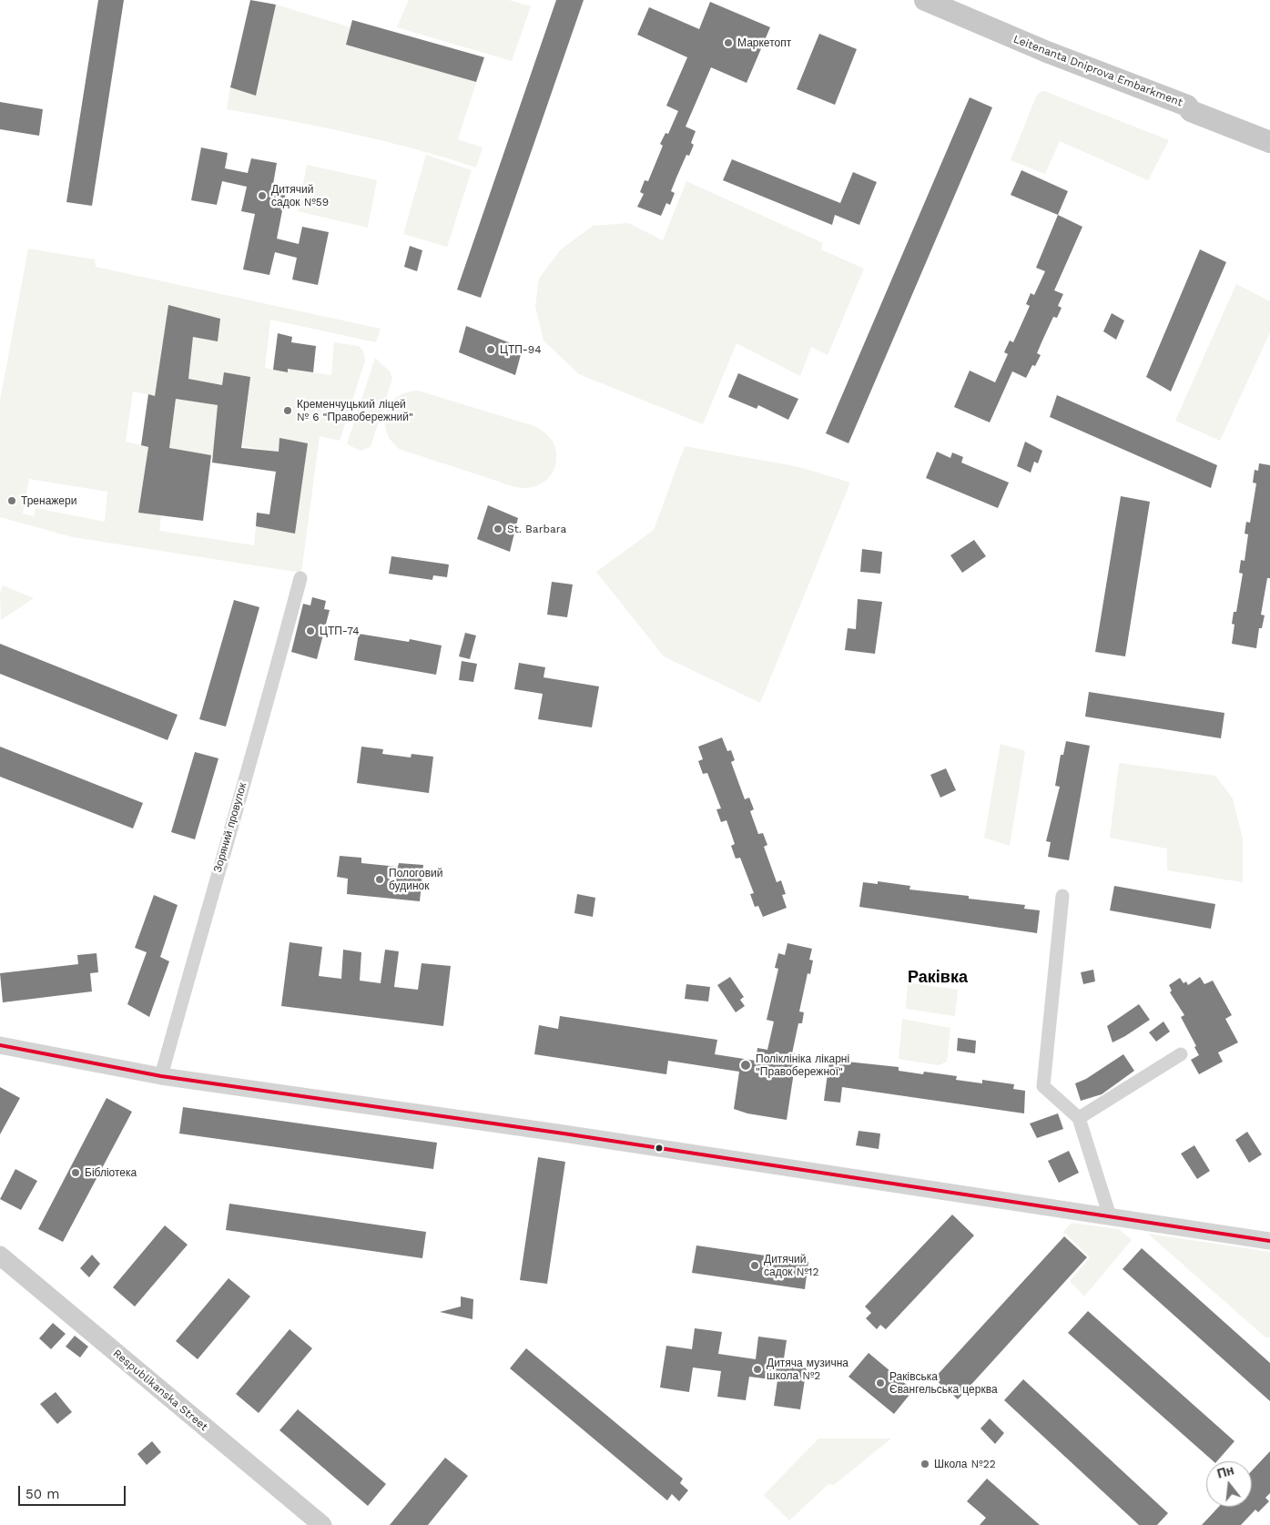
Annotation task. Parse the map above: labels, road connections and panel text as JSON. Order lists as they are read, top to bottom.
{
  "streets": {
    "main road": ["Leitenanta Dniprova Embarkment", "Respublikanska Street"],
    "street": ["Зоряний провулок"]
  },
  "districts": ["Раківка"],
  "places": [
    "Маркетопт",
    "Дитячий садок №59",
    "ЦТП-94",
    "Кременчуцький ліцей № 6 \"Правобережний\"",
    "Тренажери",
    "St. Barbara",
    "ЦТП-74",
    "Пологовий будинок",
    "Поліклініка лікарні \"Правобережної\"",
    "Бібліотека",
    "Дитячий садок №12",
    "Дитяча музична школа №2",
    "Раківська Євангельська церква",
    "Школа №22"
  ],
  "scale_bar": "50 m",
  "north": "top"
}
